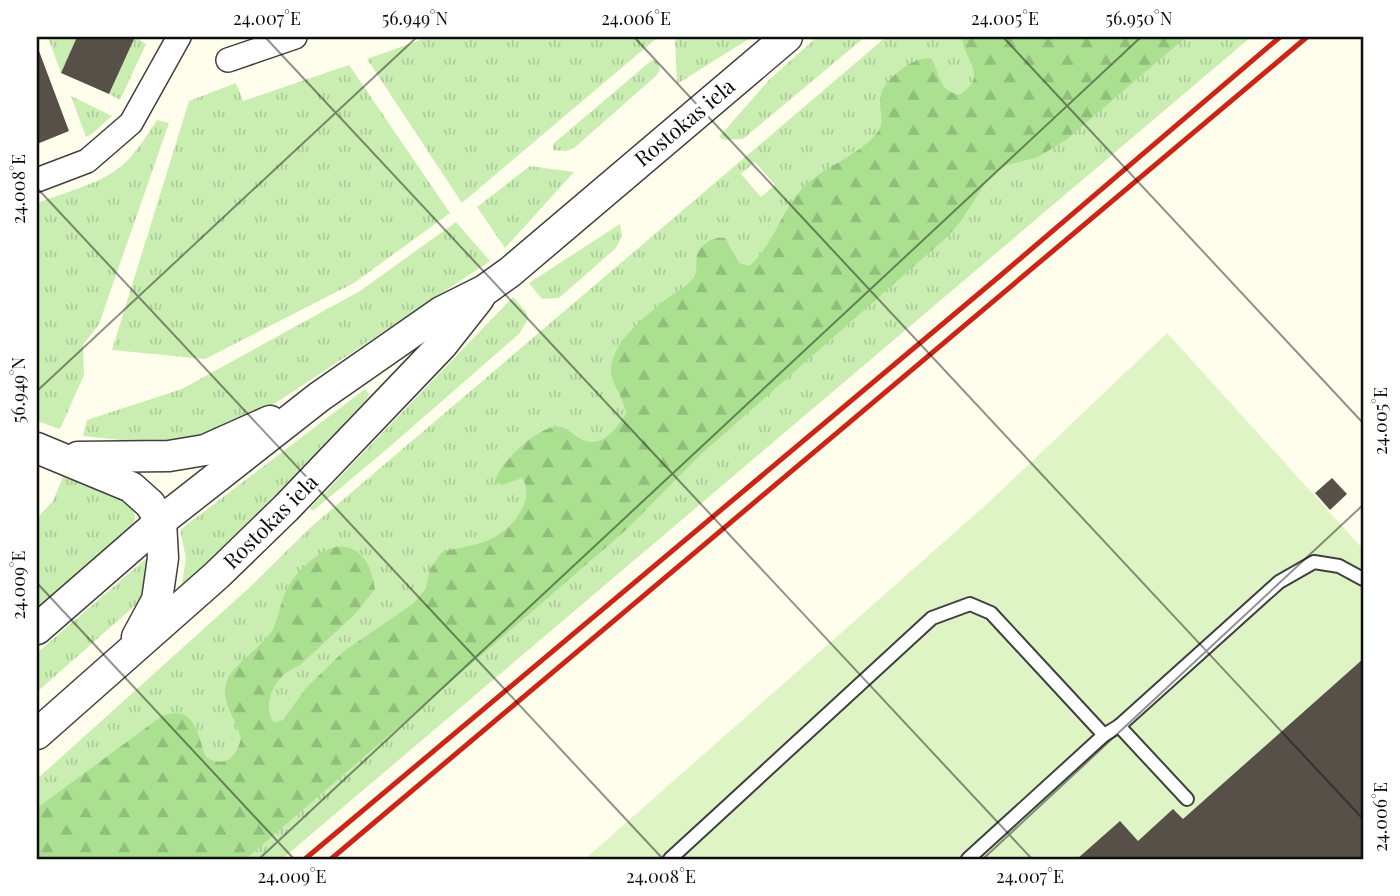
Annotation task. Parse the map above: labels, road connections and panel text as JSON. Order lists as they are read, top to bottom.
{
  "streets": {
    "street": ["Rostokas iela"]
  },
  "coordinates": [
    "24.007°E",
    "56.949°N",
    "24.006°E",
    "24.005°E",
    "56.950°N",
    "24.008°E",
    "24.009°E"
  ]
}
